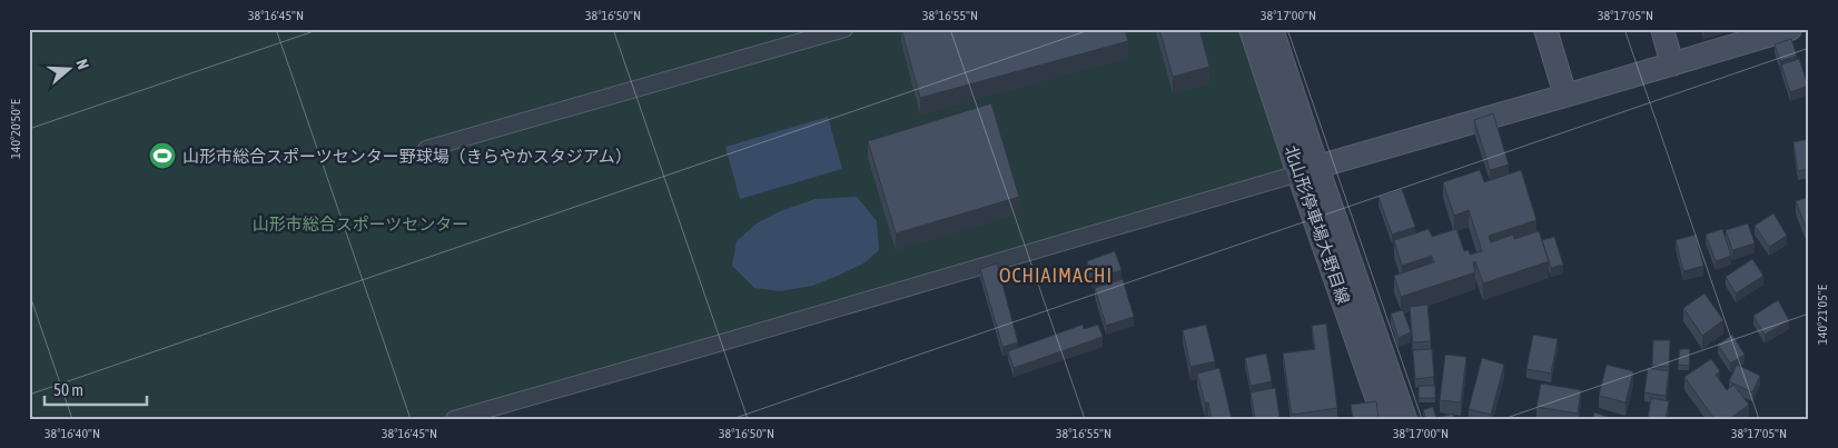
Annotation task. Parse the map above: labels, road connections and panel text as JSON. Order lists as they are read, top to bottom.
{
  "streets": {
    "main road": ["北山形停車場大野目線"]
  },
  "districts": ["OCHIAIMACHI"],
  "parks": ["山形市総合スポーツセンター"],
  "places": {
    "sports": ["山形市総合スポーツセンター野球場（きらやかスタジアム）"]
  },
  "scale_bar": "50 m",
  "north": "right",
  "coordinates": [
    "38°16'45\"N",
    "38°16'50\"N",
    "38°16'55\"N",
    "38°17'00\"N",
    "38°17'05\"N",
    "140°20'50\"E",
    "140°21'05\"E",
    "38°16'40\"N"
  ]
}
